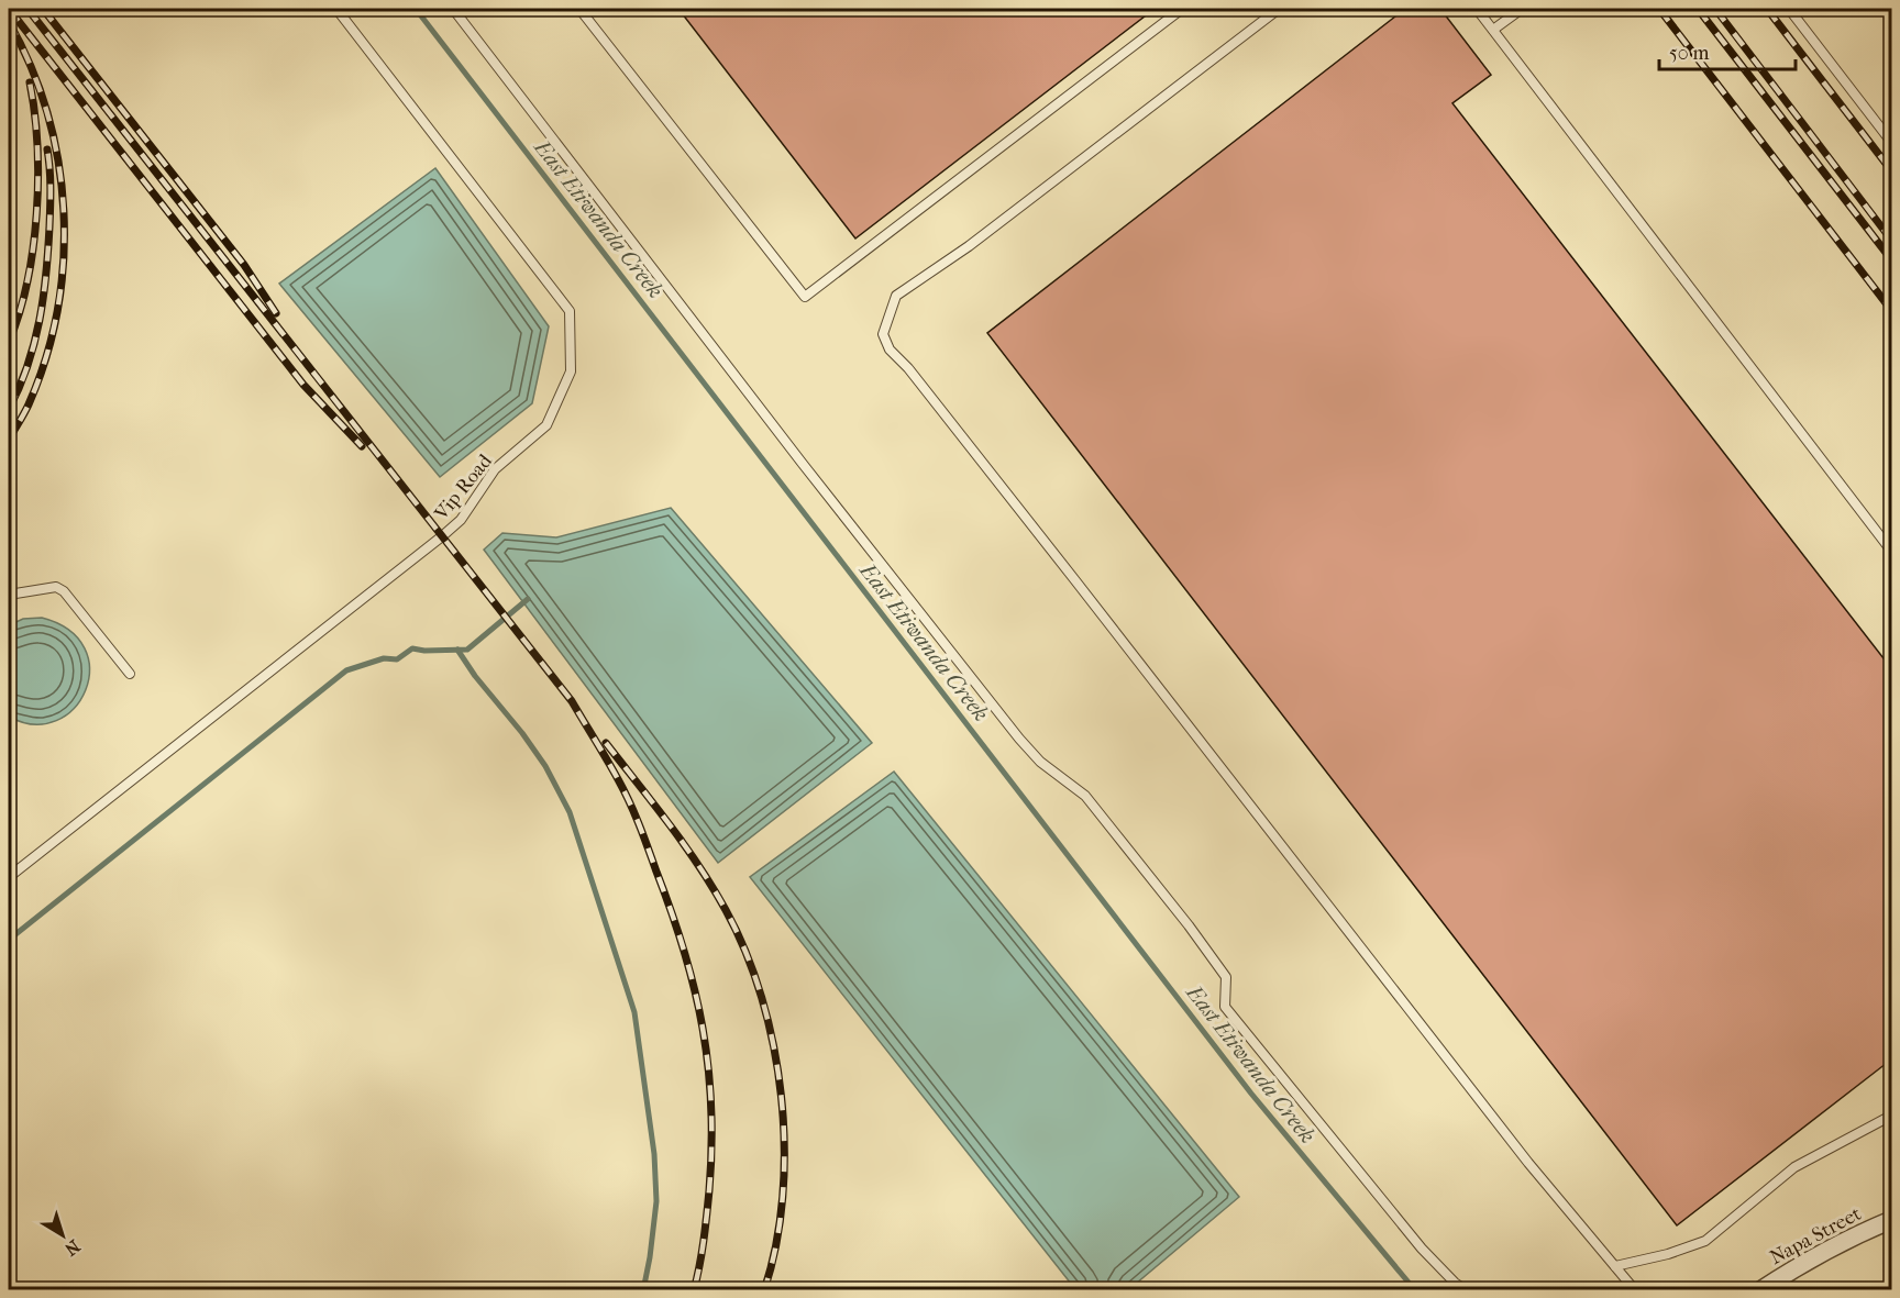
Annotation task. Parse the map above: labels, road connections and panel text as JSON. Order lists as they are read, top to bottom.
{
  "streets": {
    "street": ["Napa Street"],
    "lane": ["Vip Road"]
  },
  "water": ["East Etiwanda Creek"],
  "scale_bar": "50 m",
  "north": "bottom right"
}
